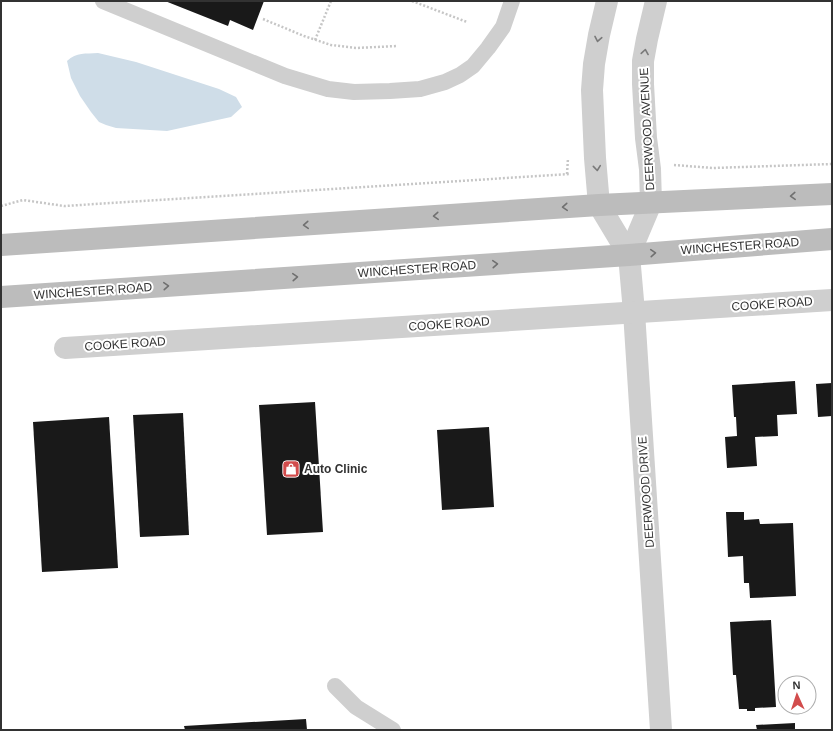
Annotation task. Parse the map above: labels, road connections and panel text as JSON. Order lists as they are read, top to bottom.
{
  "streets": {
    "main road": ["WINCHESTER ROAD"],
    "street": ["DEERWOOD AVENUE", "COOKE ROAD", "DEERWOOD DRIVE"]
  },
  "crossings": [
    ["DEERWOOD AVENUE", "WINCHESTER ROAD"],
    ["DEERWOOD AVENUE", "DEERWOOD DRIVE"],
    ["WINCHESTER ROAD", "DEERWOOD DRIVE"],
    ["COOKE ROAD", "DEERWOOD DRIVE"]
  ],
  "places": {
    "shop": ["Auto Clinic"]
  },
  "north": "top"
}
